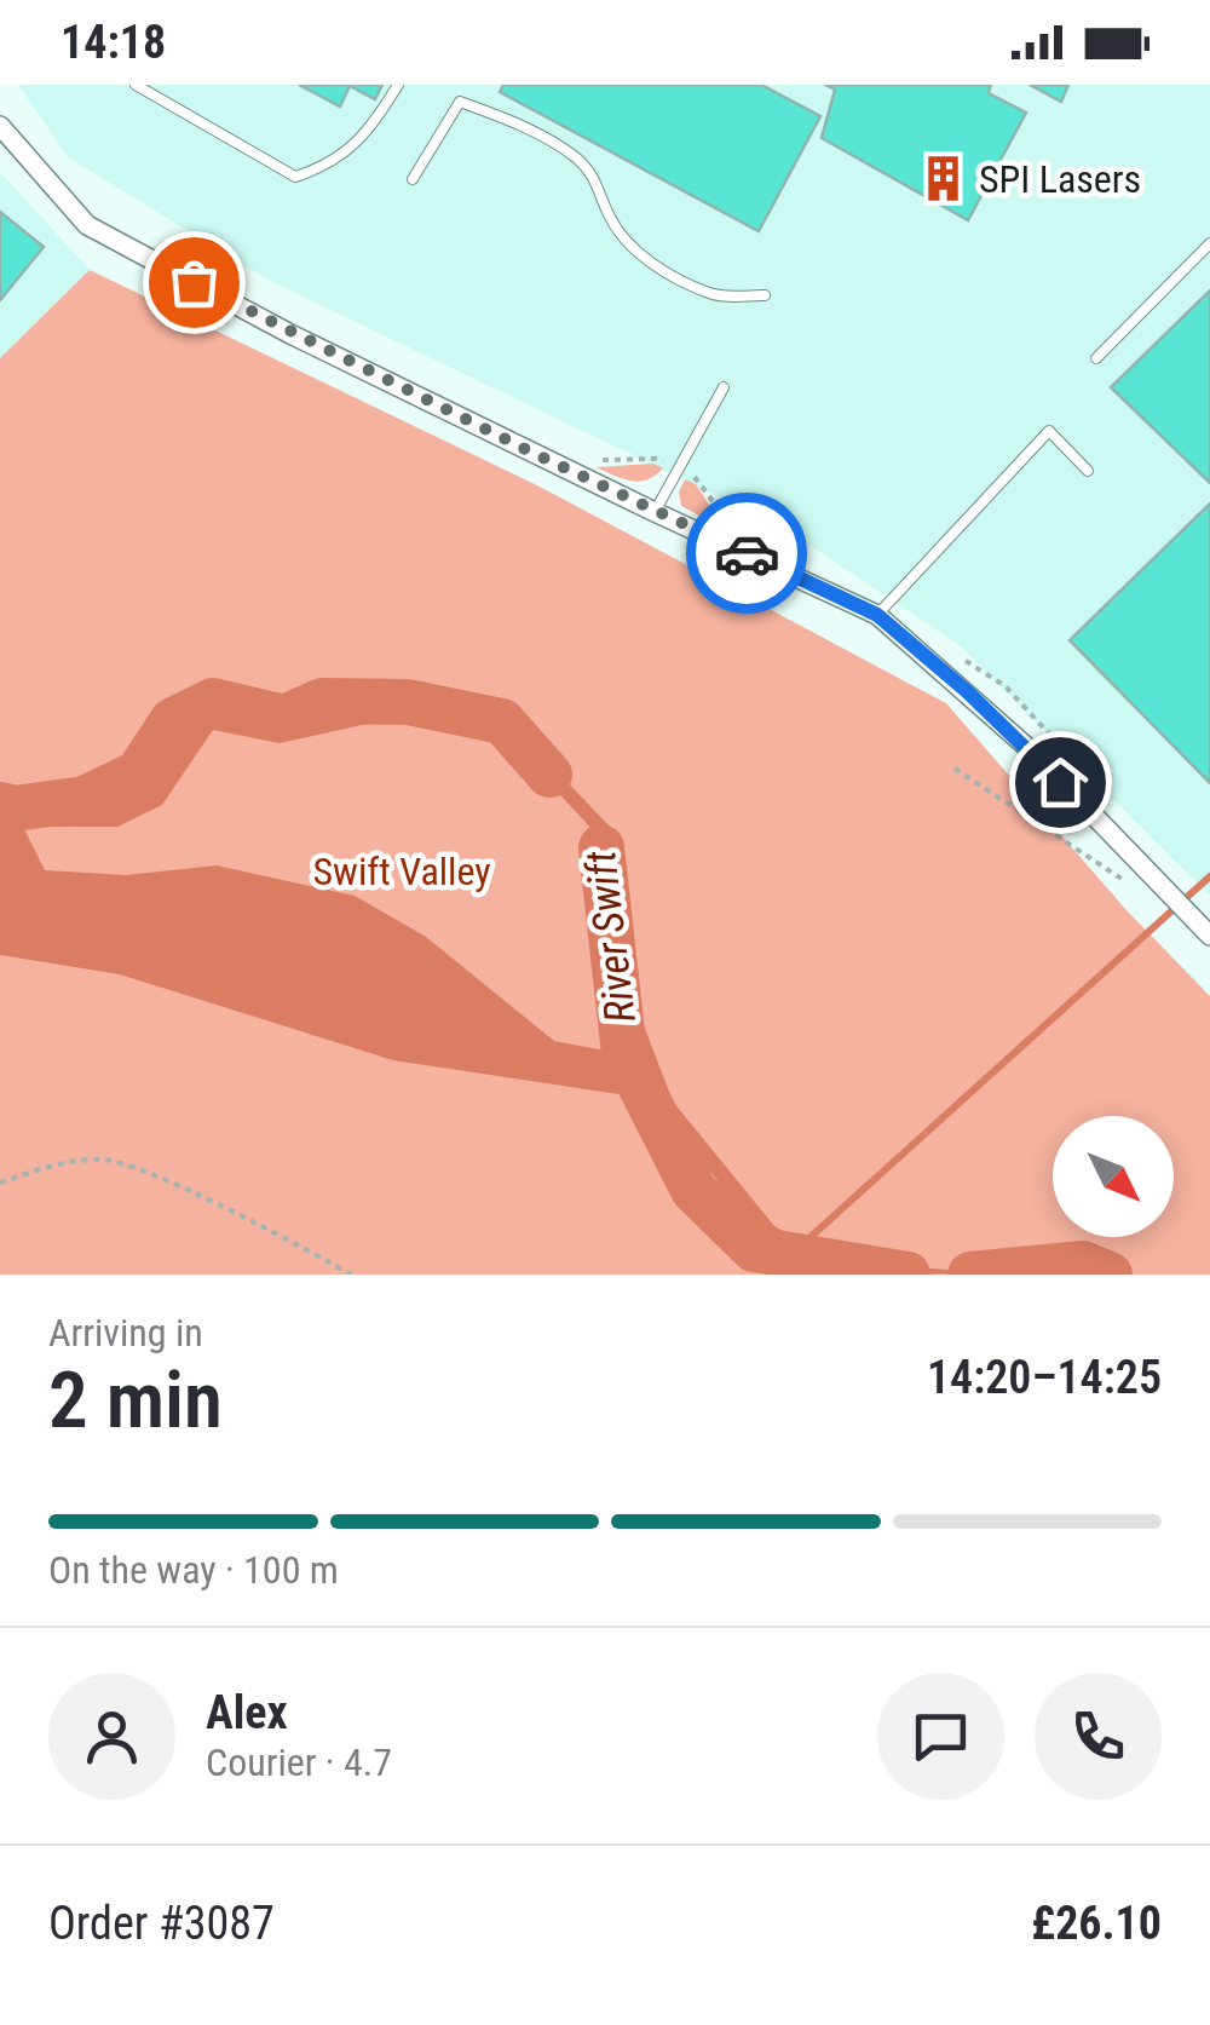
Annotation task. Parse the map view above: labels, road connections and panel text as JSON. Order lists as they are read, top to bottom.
{
  "water": ["River Swift"],
  "parks": ["Swift Valley"],
  "places": {
    "building": ["SPI Lasers"]
  },
  "north": "bottom right",
  "page": {
    "status": "14:18",
    "heading": ["2 min", "Arriving in", "14:20–14:25"],
    "panel": [
      "Alex",
      "Courier · 4.7",
      "Order #3087",
      "£26.10"
    ],
    "bar": "On the way · 100 m"
  }
}
